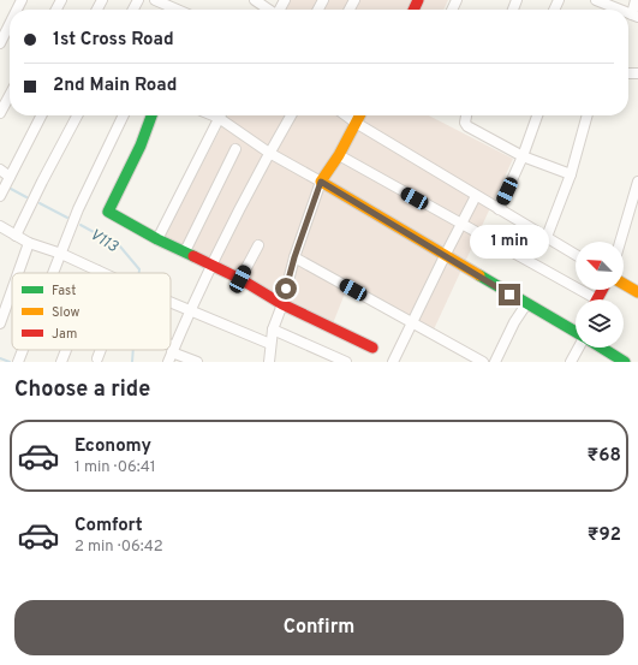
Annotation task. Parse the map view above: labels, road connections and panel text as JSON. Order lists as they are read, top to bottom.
{
  "water": ["V113"],
  "legend": ["Fast", "Slow", "Jam"],
  "north": "top left",
  "page": {
    "banner": ["1st Cross Road", "2nd Main Road"],
    "bubble": "1 min",
    "heading": "Choose a ride",
    "list": [
      {
        "name": "Economy",
        "note": "1 min · 06:41",
        "value": "₹68"
      },
      {
        "name": "Comfort",
        "note": "2 min · 06:42",
        "value": "₹92"
      }
    ],
    "buttons": "Confirm"
  }
}
